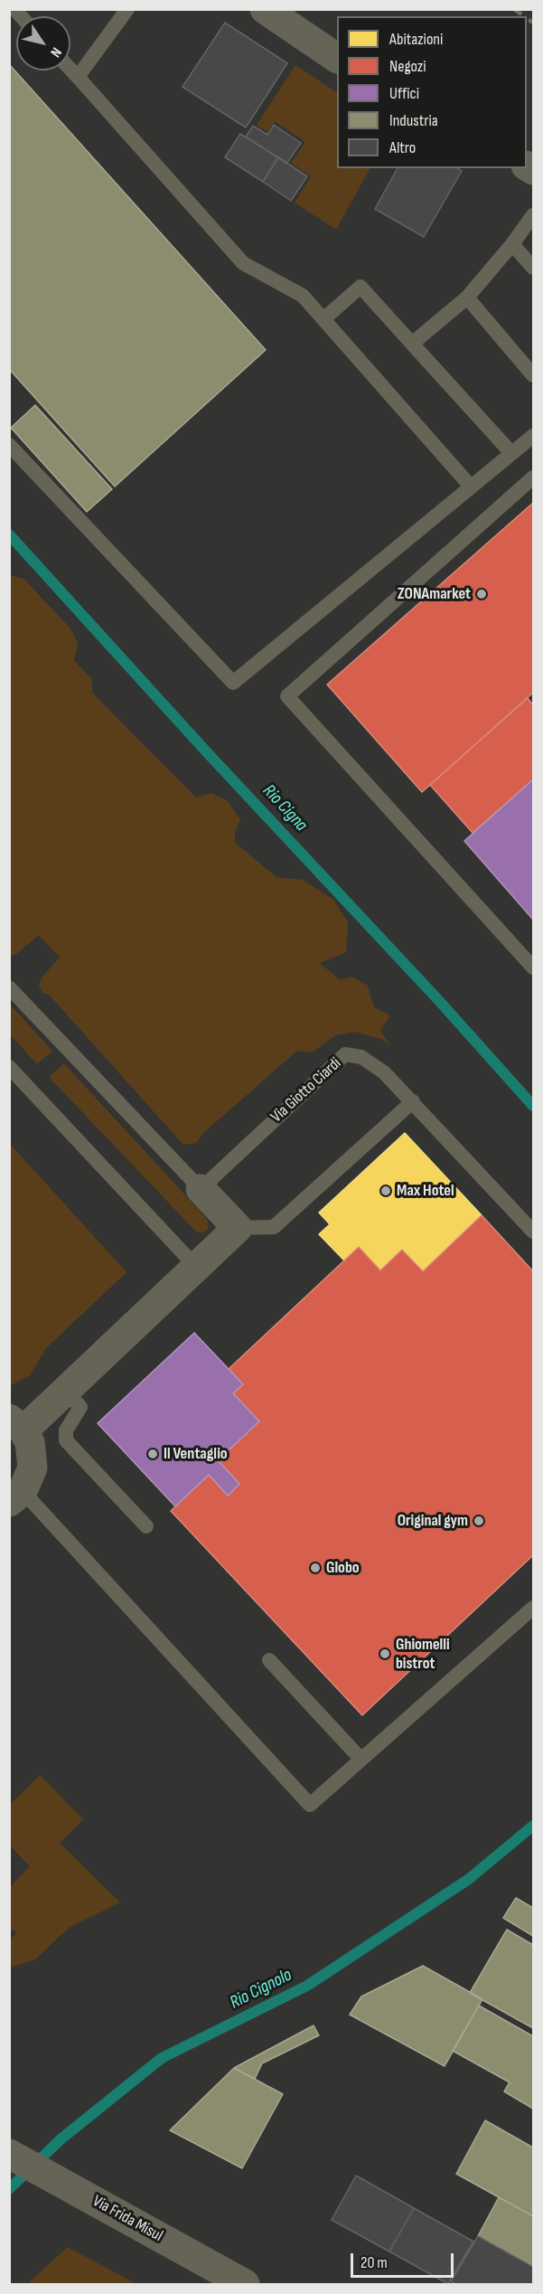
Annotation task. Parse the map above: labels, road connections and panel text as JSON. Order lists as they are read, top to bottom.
{
  "streets": {
    "street": ["Via Frida Misul"],
    "lane": ["Via Giotto Ciardi"]
  },
  "water": ["Rio Cigna", "Rio Cignolo"],
  "places": [
    "ZONAmarket",
    "Max Hotel",
    "Il Ventaglio",
    "Original gym",
    "Globo",
    "Ghiomelli bistrot"
  ],
  "legend": [
    "Abitazioni",
    "Negozi",
    "Uffici",
    "Industria",
    "Altro"
  ],
  "scale_bar": "20 m",
  "north": "bottom right"
}
